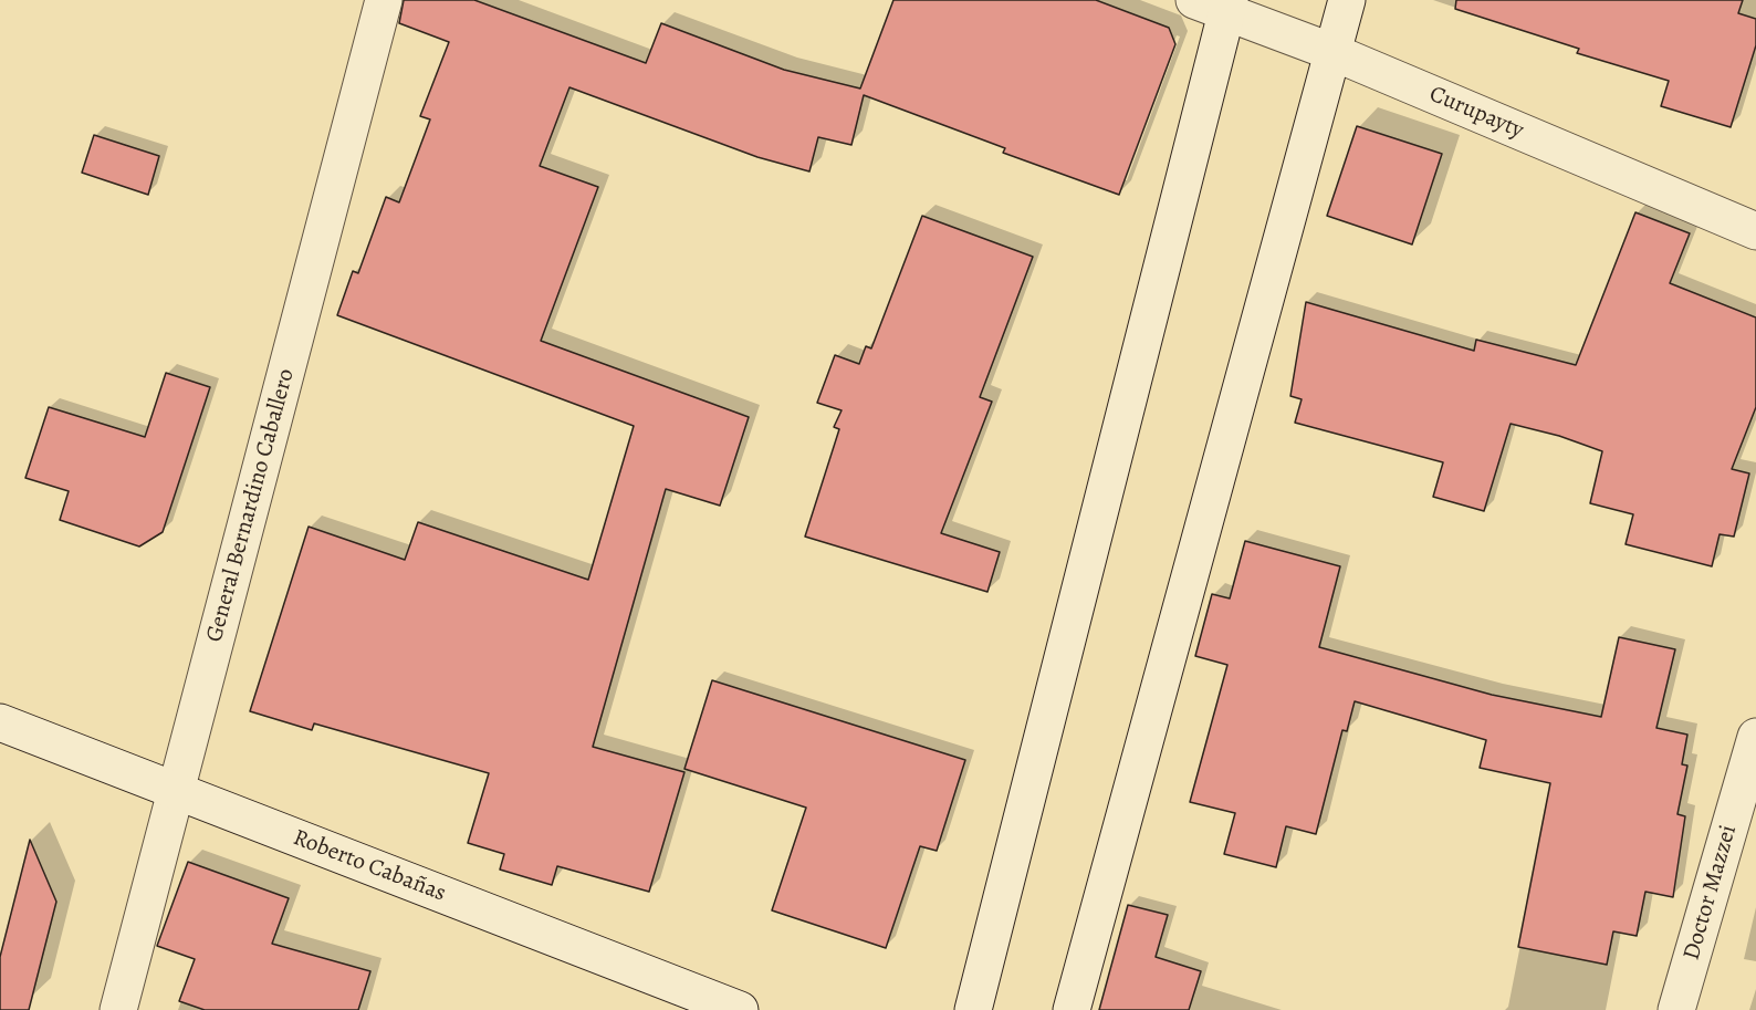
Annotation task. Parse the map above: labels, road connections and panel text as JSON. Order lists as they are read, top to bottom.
{
  "streets": {
    "main road": [
      "Curupayty",
      "General Bernardino Caballero",
      "Roberto Cabañas",
      "Doctor Mazzei"
    ]
  },
  "crossings": [
    ["General Bernardino Caballero", "Roberto Cabañas"]
  ]
}
